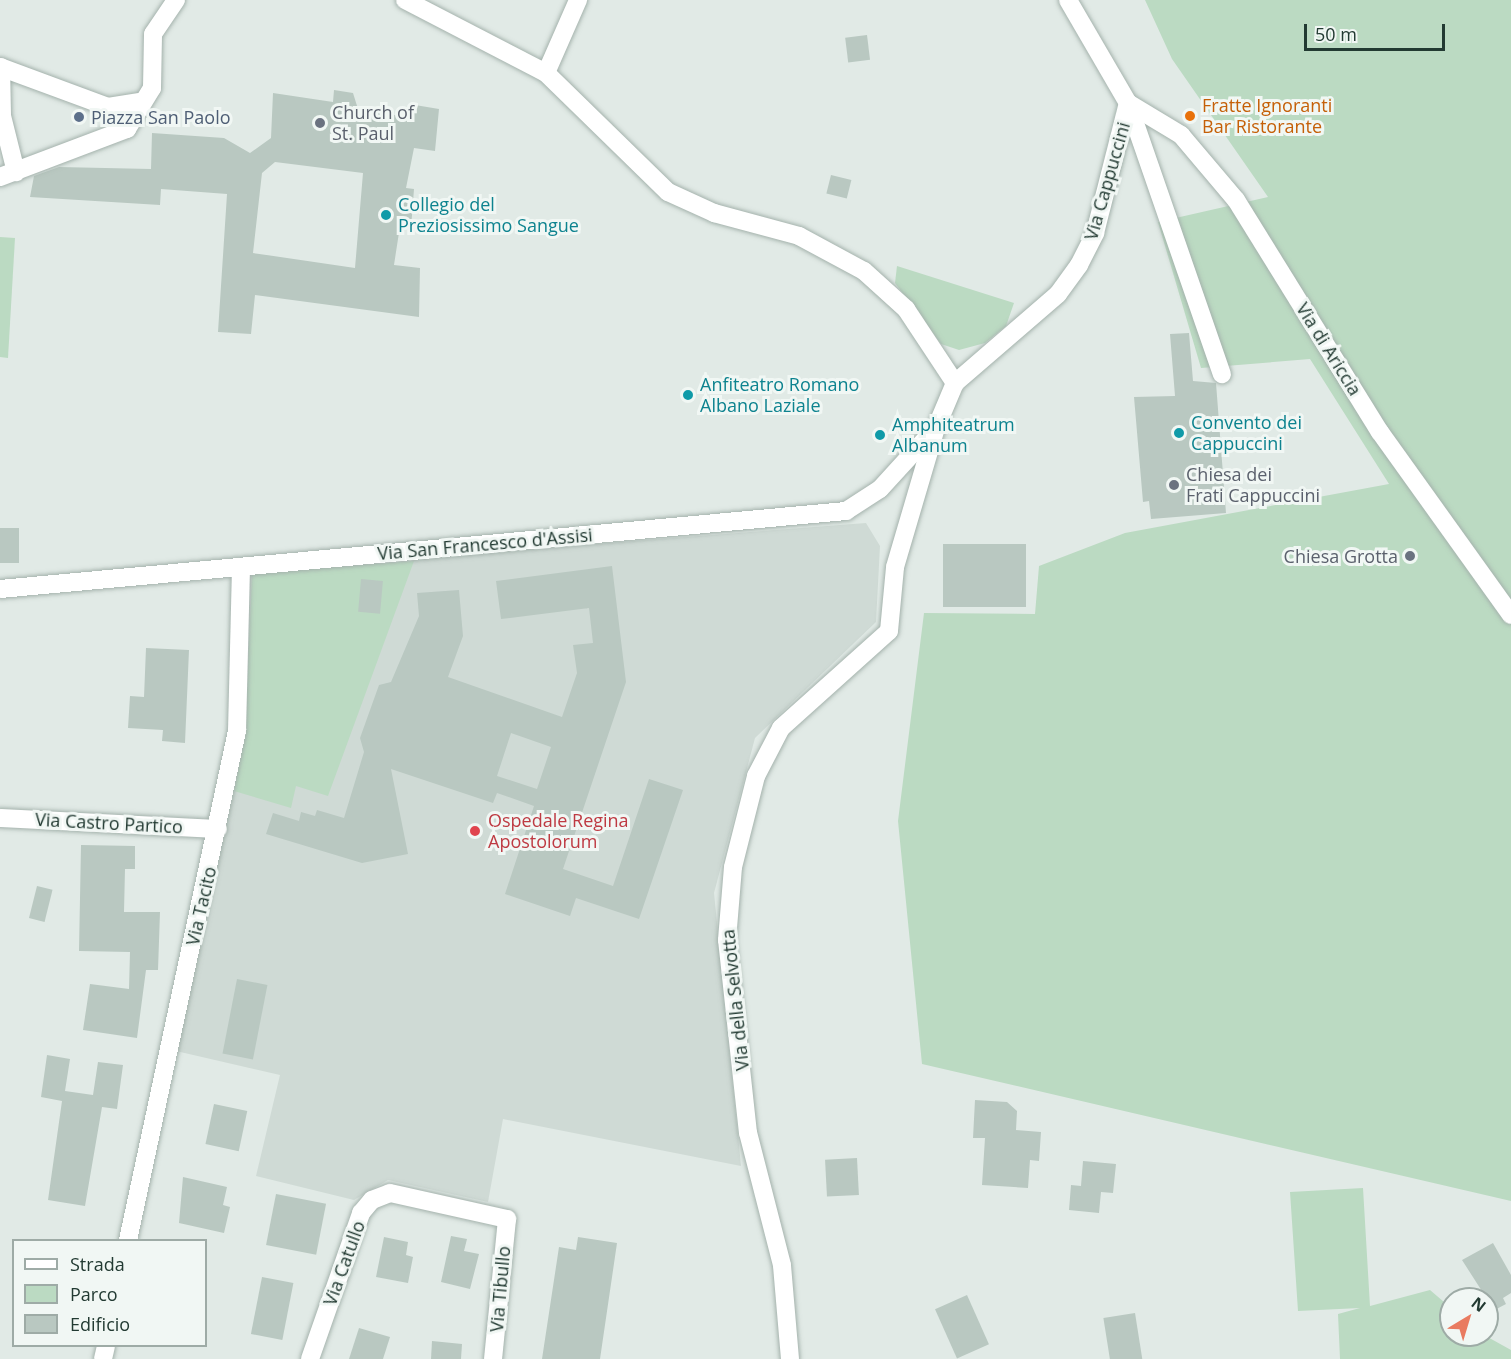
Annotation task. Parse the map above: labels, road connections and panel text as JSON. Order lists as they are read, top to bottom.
{
  "streets": {
    "street": [
      "Via Cappuccini",
      "Via di Ariccia",
      "Via San Francesco d'Assisi",
      "Via Castro Partico",
      "Via Tacito",
      "Via della Selvotta",
      "Via Catullo",
      "Via Tibullo"
    ]
  },
  "crossings": [
    ["Via Cappuccini", "Via di Ariccia"],
    ["Via Cappuccini", "Via della Selvotta"],
    ["Via San Francesco d'Assisi", "Via Tacito"],
    ["Via San Francesco d'Assisi", "Via della Selvotta"],
    ["Via Castro Partico", "Via Tacito"],
    ["Via Catullo", "Via Tibullo"]
  ],
  "places": [
    "Fratte Ignoranti Bar Ristorante",
    "Piazza San Paolo",
    "Church of St. Paul",
    "Collegio del Preziosissimo Sangue",
    "Anfiteatro Romano Albano Laziale",
    "Convento dei Cappuccini",
    "Amphiteatrum Albanum",
    "Chiesa dei Frati Cappuccini",
    "Chiesa Grotta",
    "Ospedale Regina Apostolorum"
  ],
  "legend": ["Strada", "Parco", "Edificio"],
  "scale_bar": "50 m",
  "north": "top right"
}
